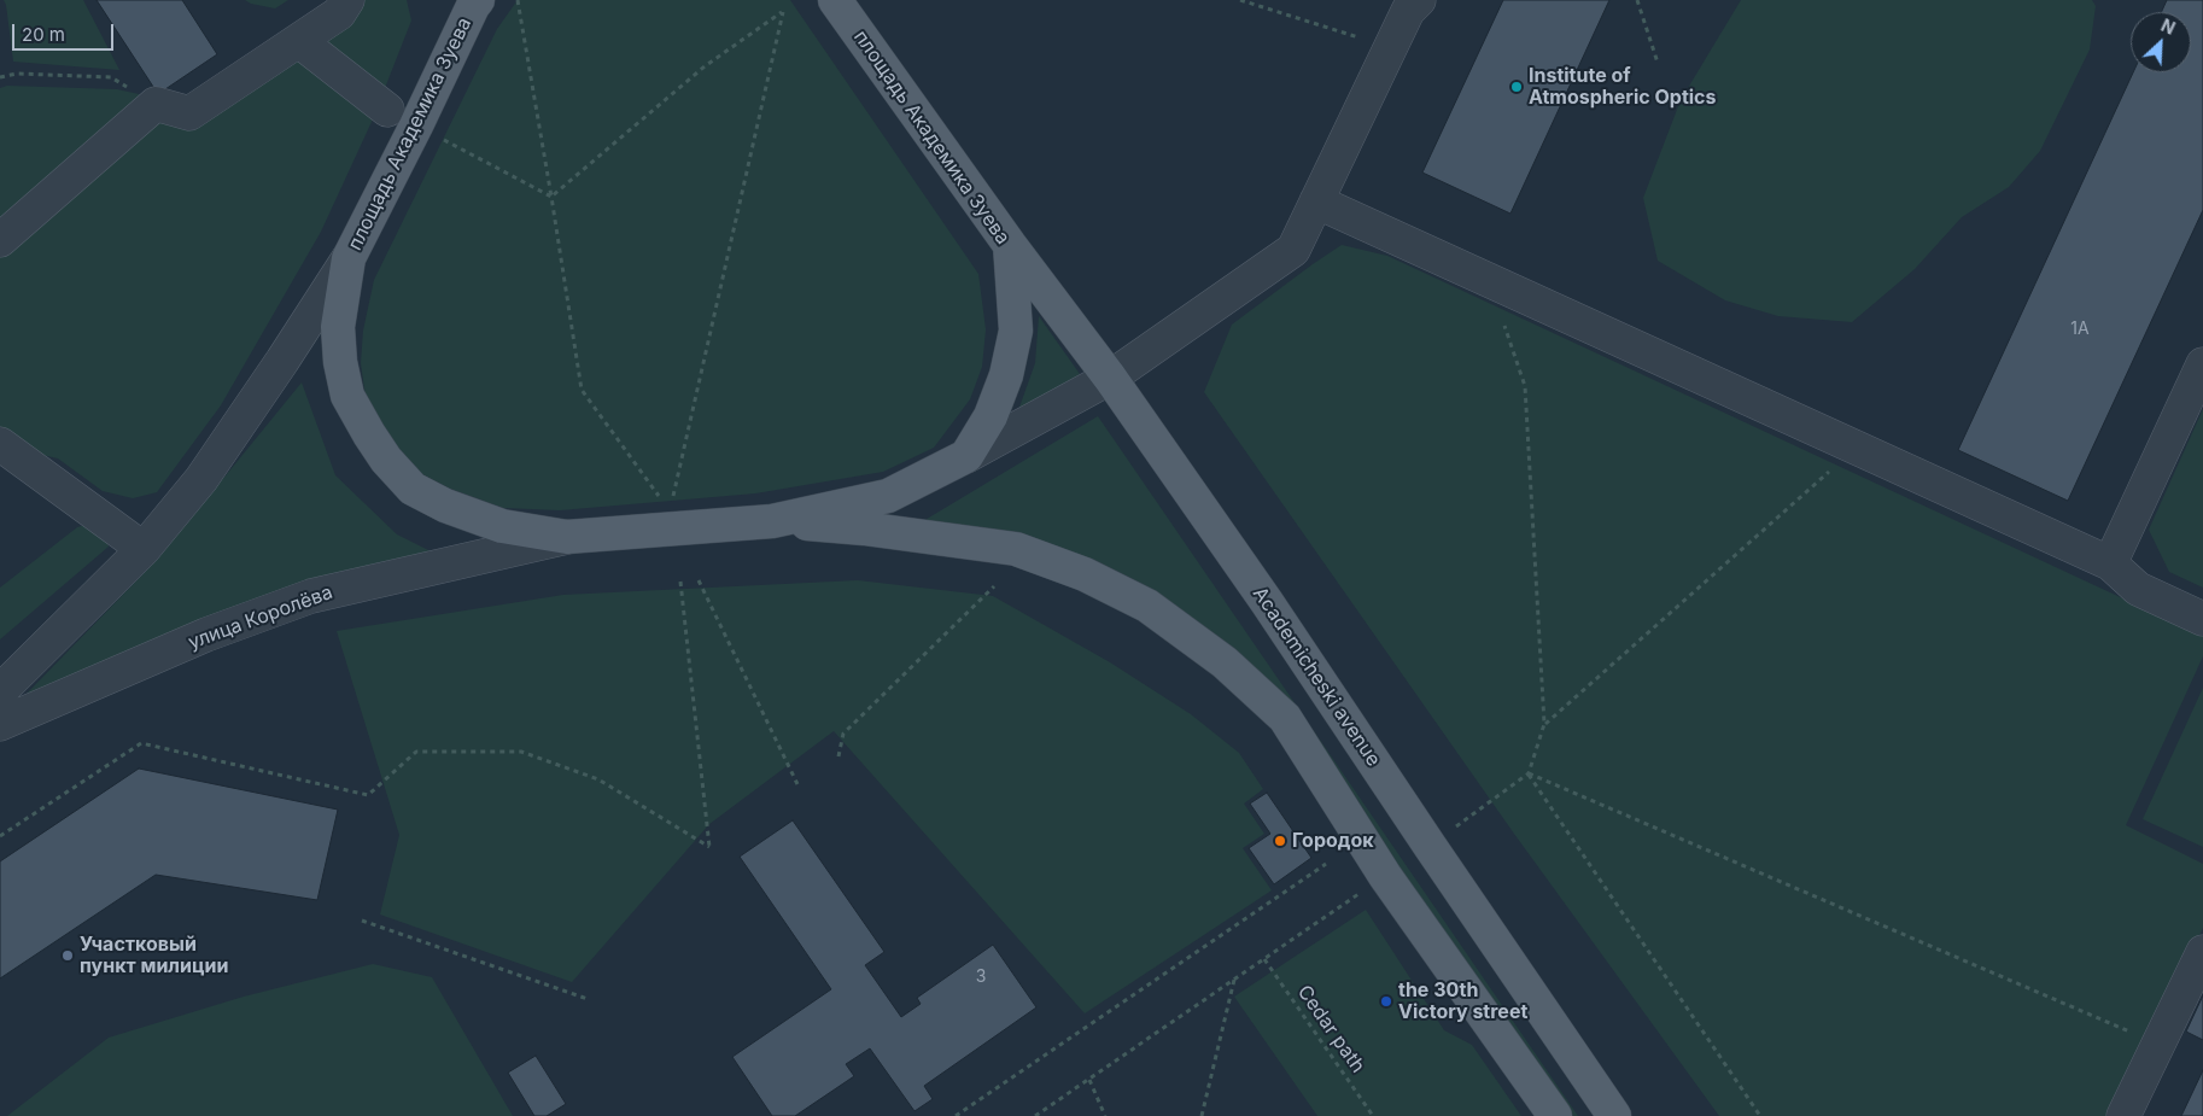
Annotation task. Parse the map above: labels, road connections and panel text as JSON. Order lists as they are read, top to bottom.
{
  "streets": {
    "main road": ["площадь Академика Зуева", "Academicheski avenue"],
    "street": ["улица Королёва"],
    "path": ["Cedar path"]
  },
  "crossings": [
    ["площадь Академика Зуева", "улица Королёва"],
    ["площадь Академика Зуева", "Academicheski avenue"]
  ],
  "places": [
    "Institute of Atmospheric Optics",
    "Городок",
    "Участковый пункт милиции",
    "the 30th Victory street"
  ],
  "house_numbers": ["1А", "3"],
  "scale_bar": "20 m",
  "north": "top right"
}
